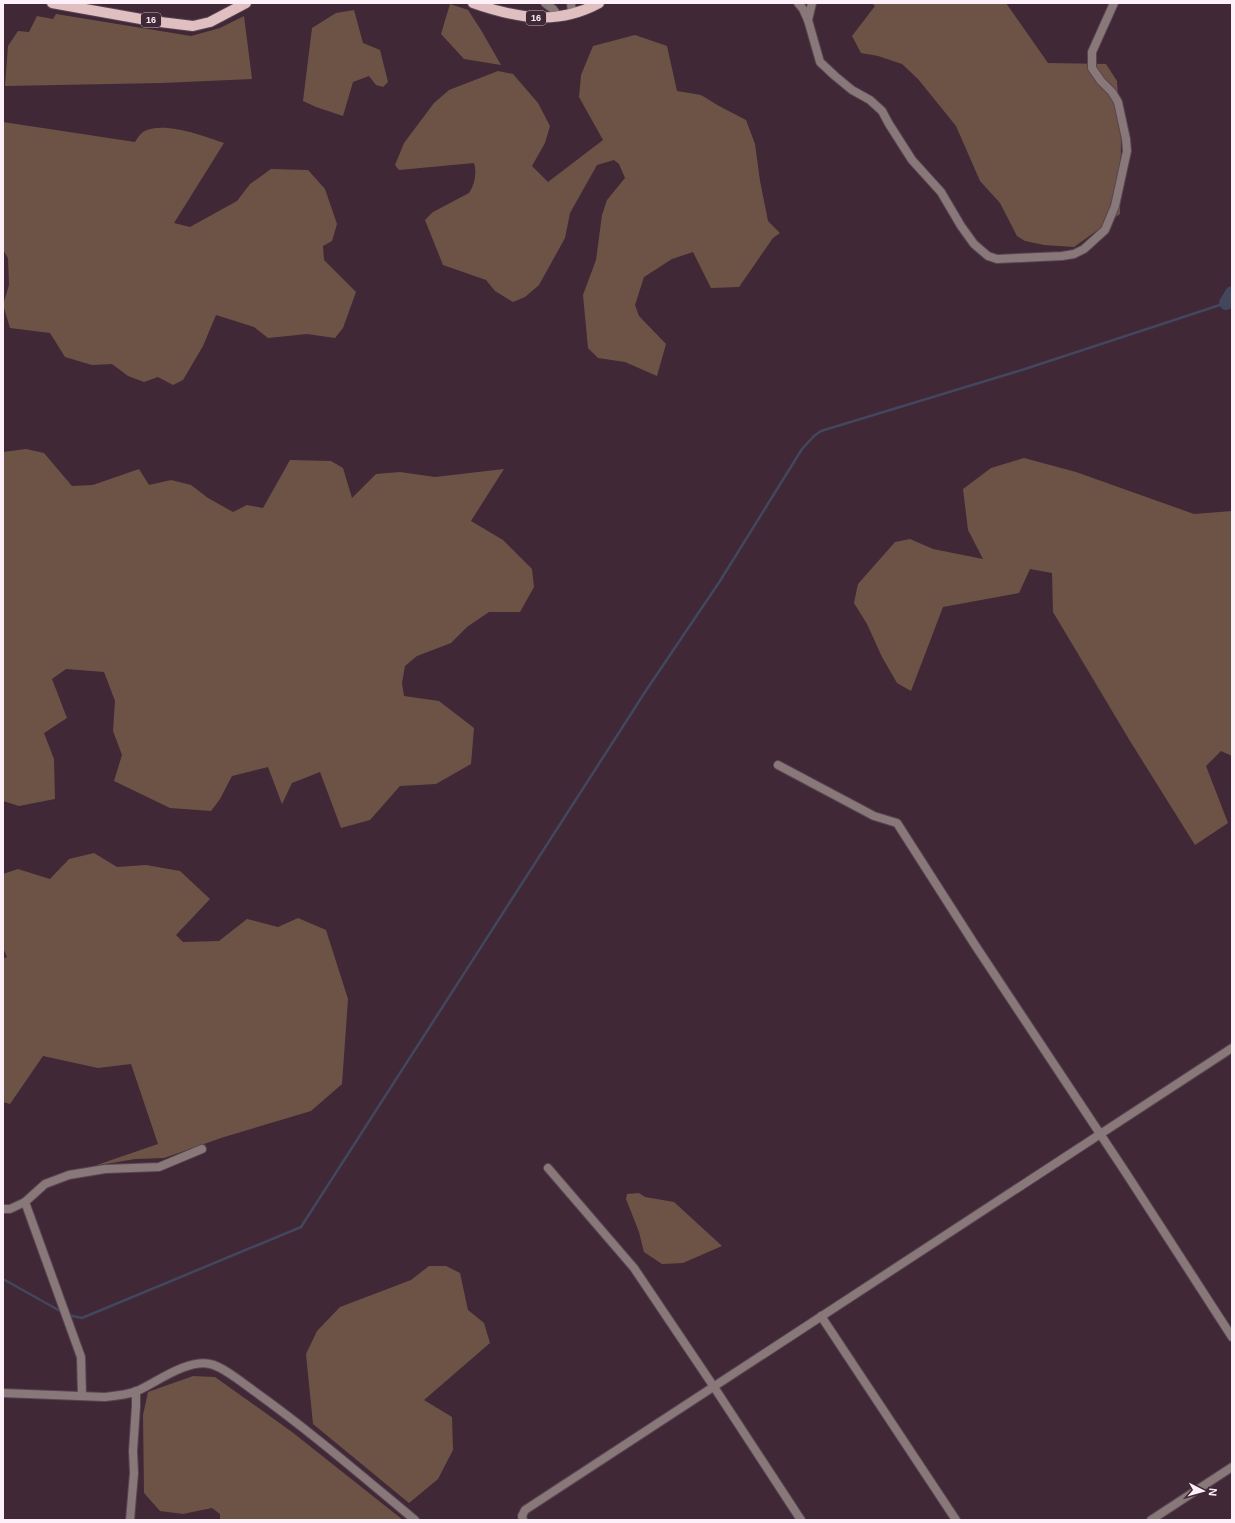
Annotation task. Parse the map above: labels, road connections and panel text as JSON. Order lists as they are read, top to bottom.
{
  "streets": {
    "main road": ["16"]
  },
  "north": "right"
}
